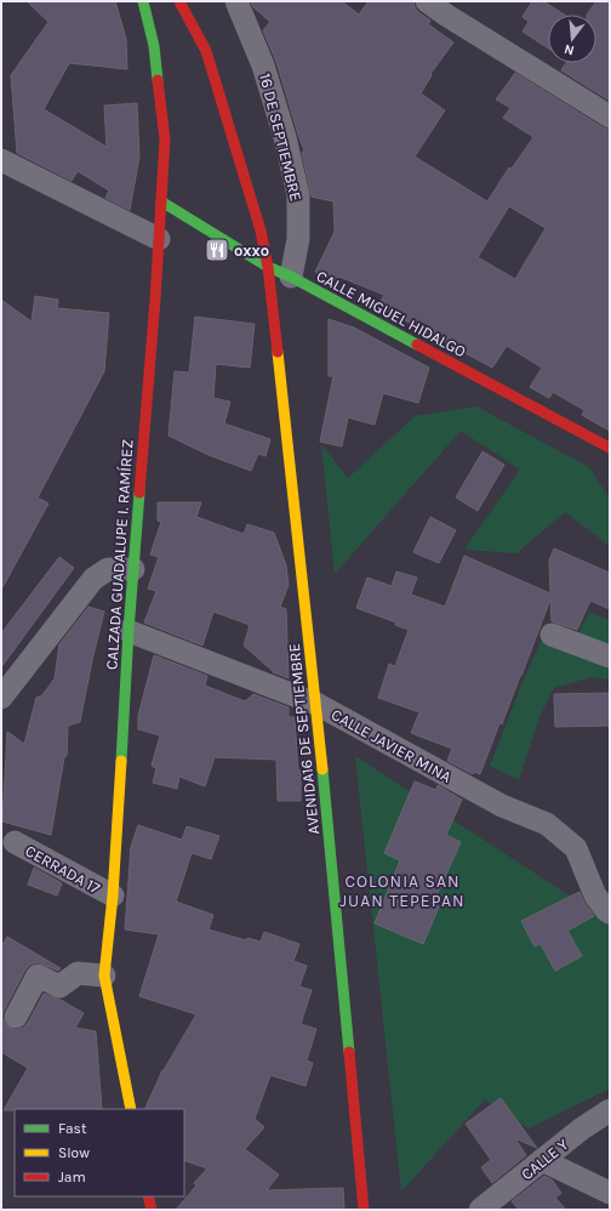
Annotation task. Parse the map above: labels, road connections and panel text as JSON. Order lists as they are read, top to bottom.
{
  "streets": {
    "main road": ["CALLE MIGUEL HIDALGO", "CALZADA GUADALUPE I. RAMÍREZ", "AVENIDA16 DE SEPTIEMBRE"],
    "street": [
      "16 DE SEPTIEMBRE",
      "CALLE JAVIER MINA",
      "CERRADA 17",
      "CALLE Y"
    ]
  },
  "crossings": [
    ["16 DE SEPTIEMBRE", "CALLE MIGUEL HIDALGO"],
    ["CALLE MIGUEL HIDALGO", "CALZADA GUADALUPE I. RAMÍREZ"],
    ["CALLE MIGUEL HIDALGO", "AVENIDA16 DE SEPTIEMBRE"],
    ["CALZADA GUADALUPE I. RAMÍREZ", "CALLE JAVIER MINA"],
    ["CALZADA GUADALUPE I. RAMÍREZ", "CERRADA 17"],
    ["AVENIDA16 DE SEPTIEMBRE", "CALLE JAVIER MINA"]
  ],
  "districts": ["COLONIA SAN JUAN TEPEPAN"],
  "places": {
    "restaurant": ["oxxo"]
  },
  "legend": ["Fast", "Slow", "Jam"],
  "north": "bottom"
}
